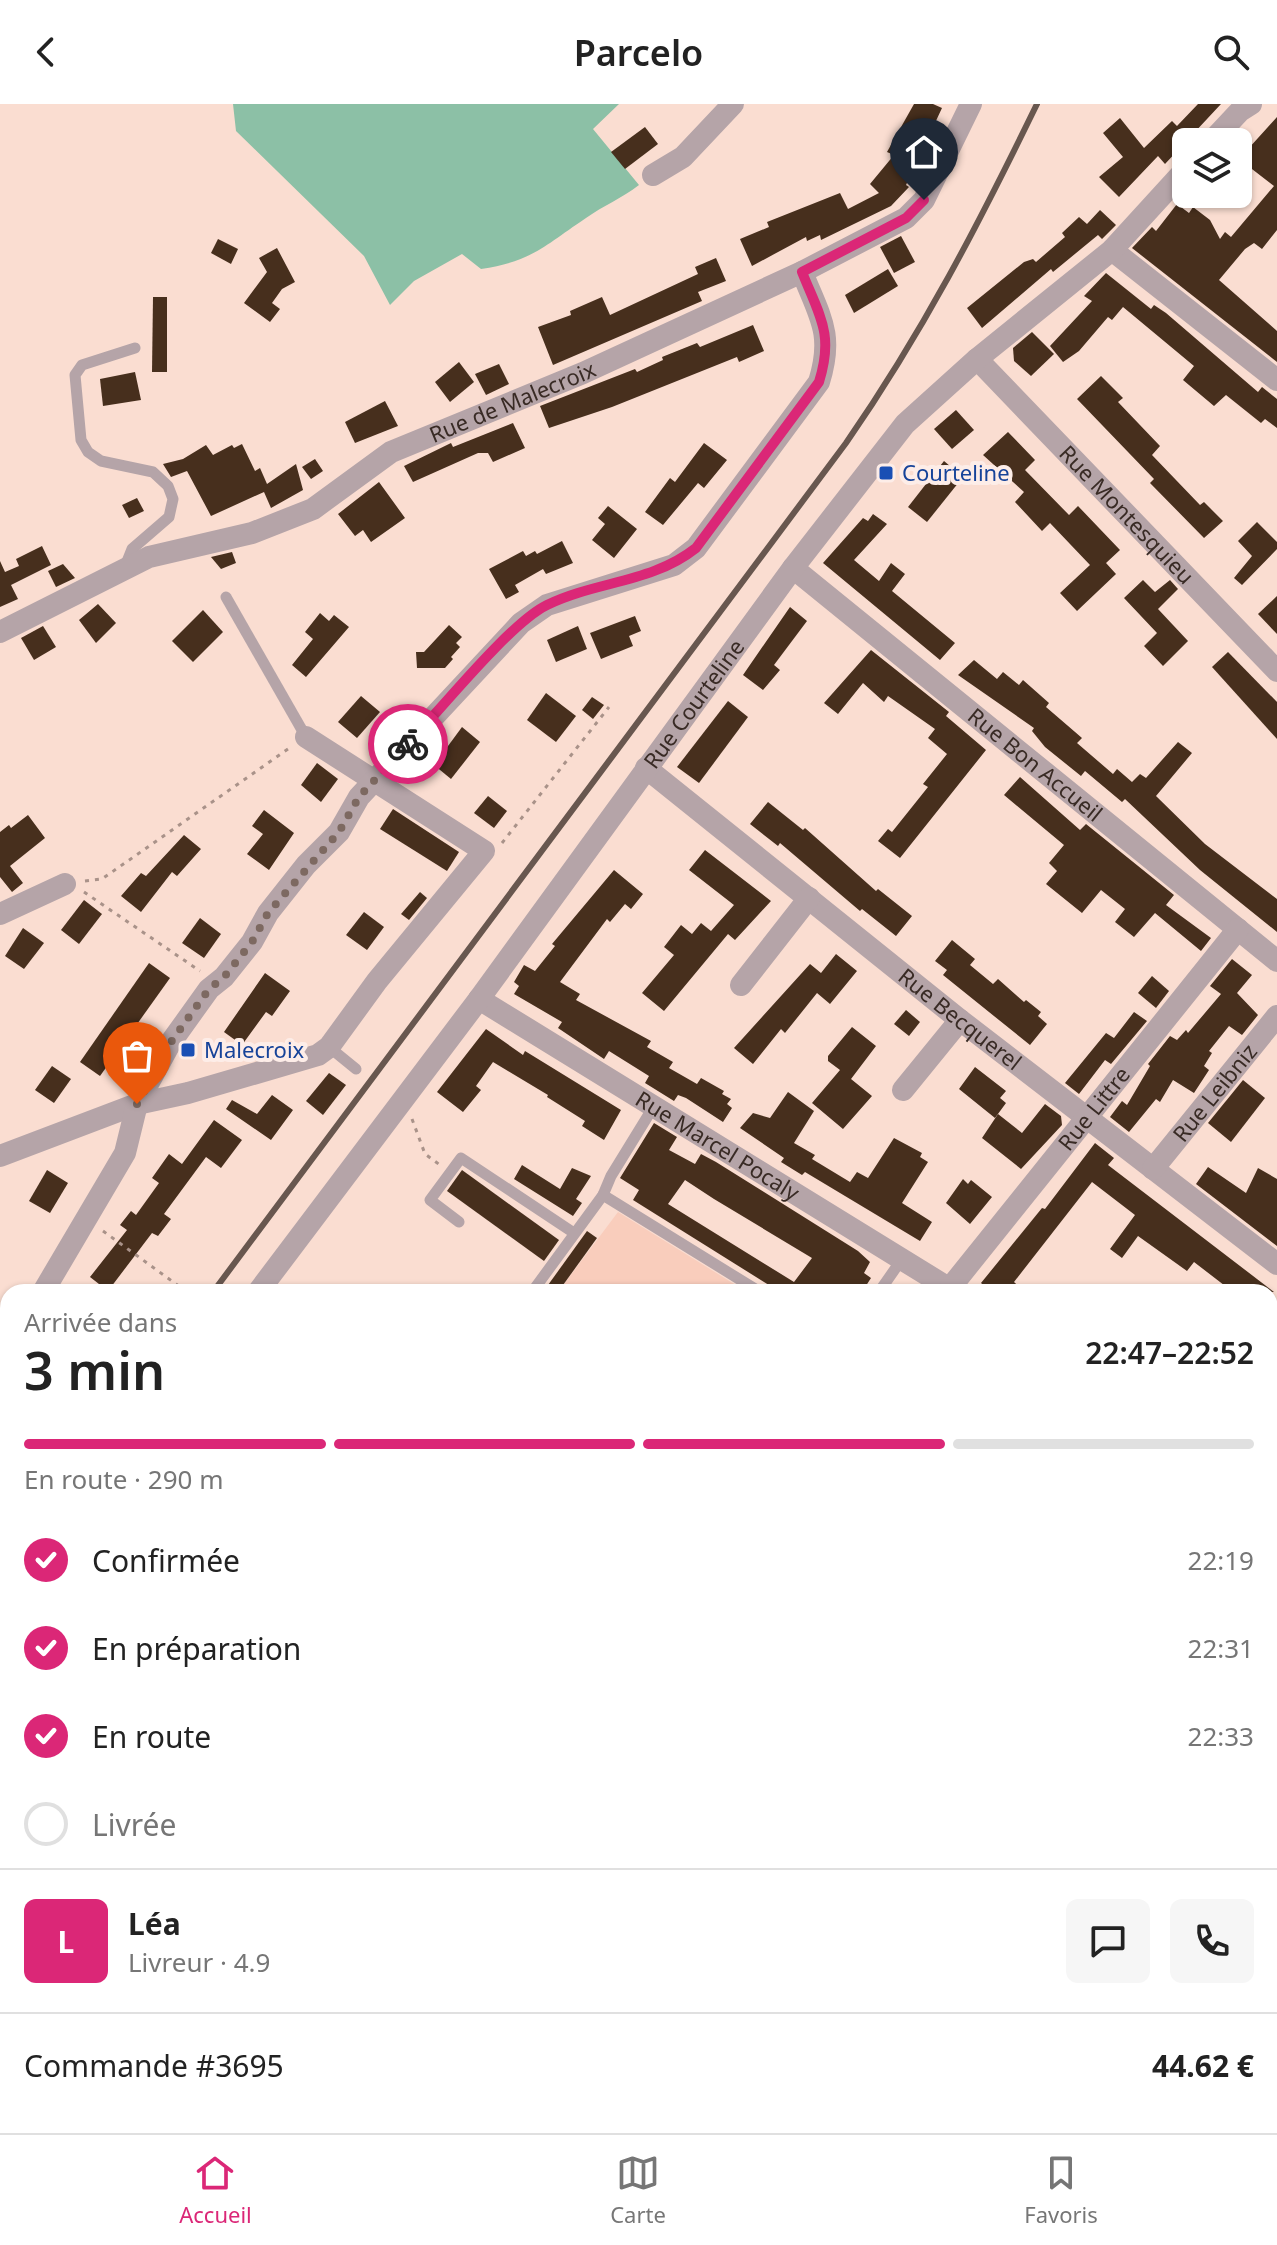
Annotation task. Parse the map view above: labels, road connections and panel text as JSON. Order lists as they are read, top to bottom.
{
  "streets": {
    "street": [
      "Rue de Malecroix",
      "Rue Montesquieu",
      "Rue Courteline",
      "Rue Bon Accueil",
      "Rue Becquerel",
      "Rue Leibniz",
      "Rue Littre",
      "Rue Marcel Pocaly"
    ]
  },
  "crossings": [
    ["Rue Montesquieu", "Rue Courteline"],
    ["Rue Courteline", "Rue Bon Accueil"],
    ["Rue Courteline", "Rue Becquerel"],
    ["Rue Courteline", "Rue Marcel Pocaly"],
    ["Rue Bon Accueil", "Rue Littre"],
    ["Rue Becquerel", "Rue Leibniz"],
    ["Rue Becquerel", "Rue Littre"]
  ],
  "places": {
    "transit": ["Courteline", "Malecroix"]
  },
  "page": {
    "header": "Parcelo",
    "heading": ["3 min", "Arrivée dans", "22:47–22:52"],
    "panel": [
      "Léa",
      "Livreur · 4.9",
      "Commande #3695",
      "44.62 €"
    ],
    "bar": "En route · 290 m",
    "list": [
      ["Confirmée", "22:19"],
      ["En préparation", "22:31"],
      ["En route", "22:33"],
      "Livrée"
    ],
    "round": "L",
    "tabs": ["Accueil", "Carte", "Favoris"]
  }
}
